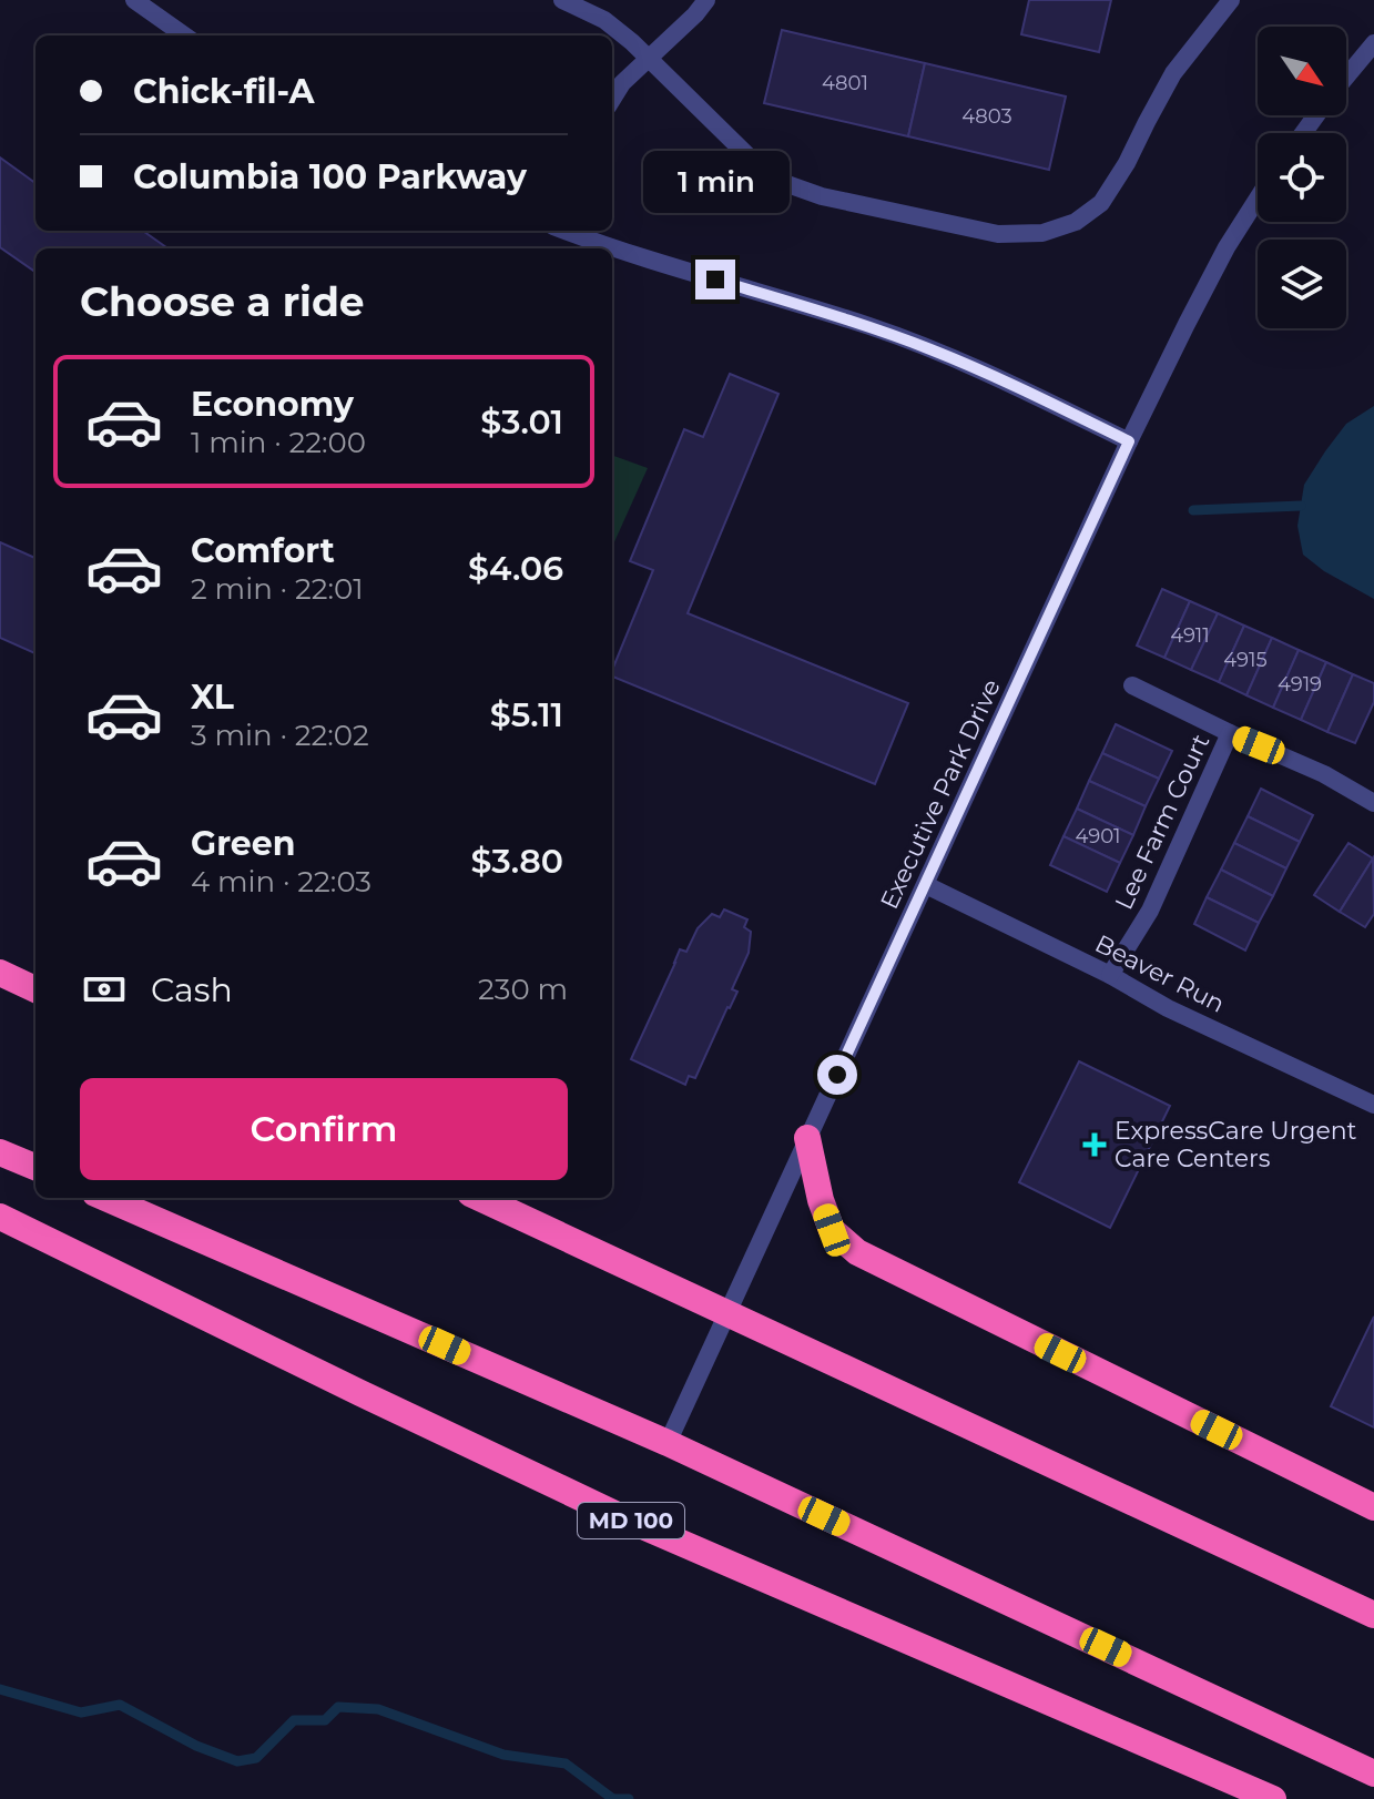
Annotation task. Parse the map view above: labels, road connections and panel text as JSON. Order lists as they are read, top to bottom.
{
  "streets": {
    "highway": ["MD 100"],
    "street": ["Executive Park Drive", "Lee Farm Court", "Beaver Run"]
  },
  "crossings": [
    ["Executive Park Drive", "Beaver Run"],
    ["Lee Farm Court", "Beaver Run"]
  ],
  "places": {
    "health": ["ExpressCare Urgent Care Centers"]
  },
  "house_numbers": [
    "4801",
    "4803",
    "4911",
    "4915",
    "4919",
    "4901"
  ],
  "north": "bottom right",
  "page": {
    "banner": ["Chick-fil-A", "Columbia 100 Parkway"],
    "bubble": "1 min",
    "heading": "Choose a ride",
    "list": [
      {
        "name": "Economy",
        "note": "1 min · 22:00",
        "value": "$3.01"
      },
      {
        "name": "Comfort",
        "note": "2 min · 22:01",
        "value": "$4.06"
      },
      {
        "name": "XL",
        "note": "3 min · 22:02",
        "value": "$5.11"
      },
      {
        "name": "Green",
        "note": "4 min · 22:03",
        "value": "$3.80"
      }
    ],
    "pay": ["Cash", "230 m"],
    "buttons": "Confirm"
  }
}
